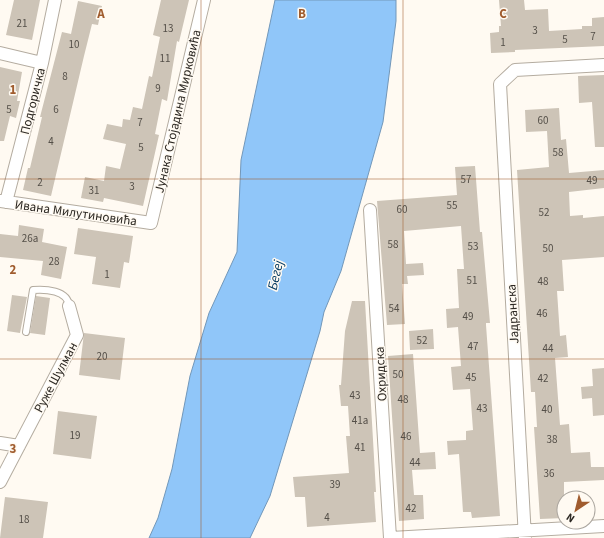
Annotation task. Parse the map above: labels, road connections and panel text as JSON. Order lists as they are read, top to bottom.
{
  "streets": {
    "street": [
      "Подгоричка",
      "Јунака Стојадина Мирковића",
      "Ивана Милутиновића",
      "Јадранска",
      "Охридска",
      "Руже Шулман"
    ]
  },
  "crossings": [
    ["Подгоричка", "Ивана Милутиновића"],
    ["Јунака Стојадина Мирковића", "Ивана Милутиновића"]
  ],
  "water": ["Бегеј"],
  "house_numbers": [
    "21",
    "13",
    "3",
    "7",
    "5",
    "1",
    "10",
    "11",
    "8",
    "9",
    "5",
    "6",
    "60",
    "7",
    "4",
    "5",
    "58",
    "57",
    "49",
    "2",
    "3",
    "31",
    "55",
    "60",
    "52",
    "26a",
    "58",
    "53",
    "50",
    "28",
    "1",
    "51",
    "48",
    "54",
    "46",
    "49",
    "52",
    "47",
    "44",
    "20",
    "50",
    "45",
    "42",
    "43",
    "48",
    "43",
    "40",
    "41a",
    "19",
    "46",
    "38",
    "41",
    "44",
    "36",
    "39",
    "42",
    "4",
    "18"
  ],
  "north": "bottom left",
  "grid": {
    "columns": ["A", "B", "C"],
    "rows": ["1", "2", "3"]
  }
}
